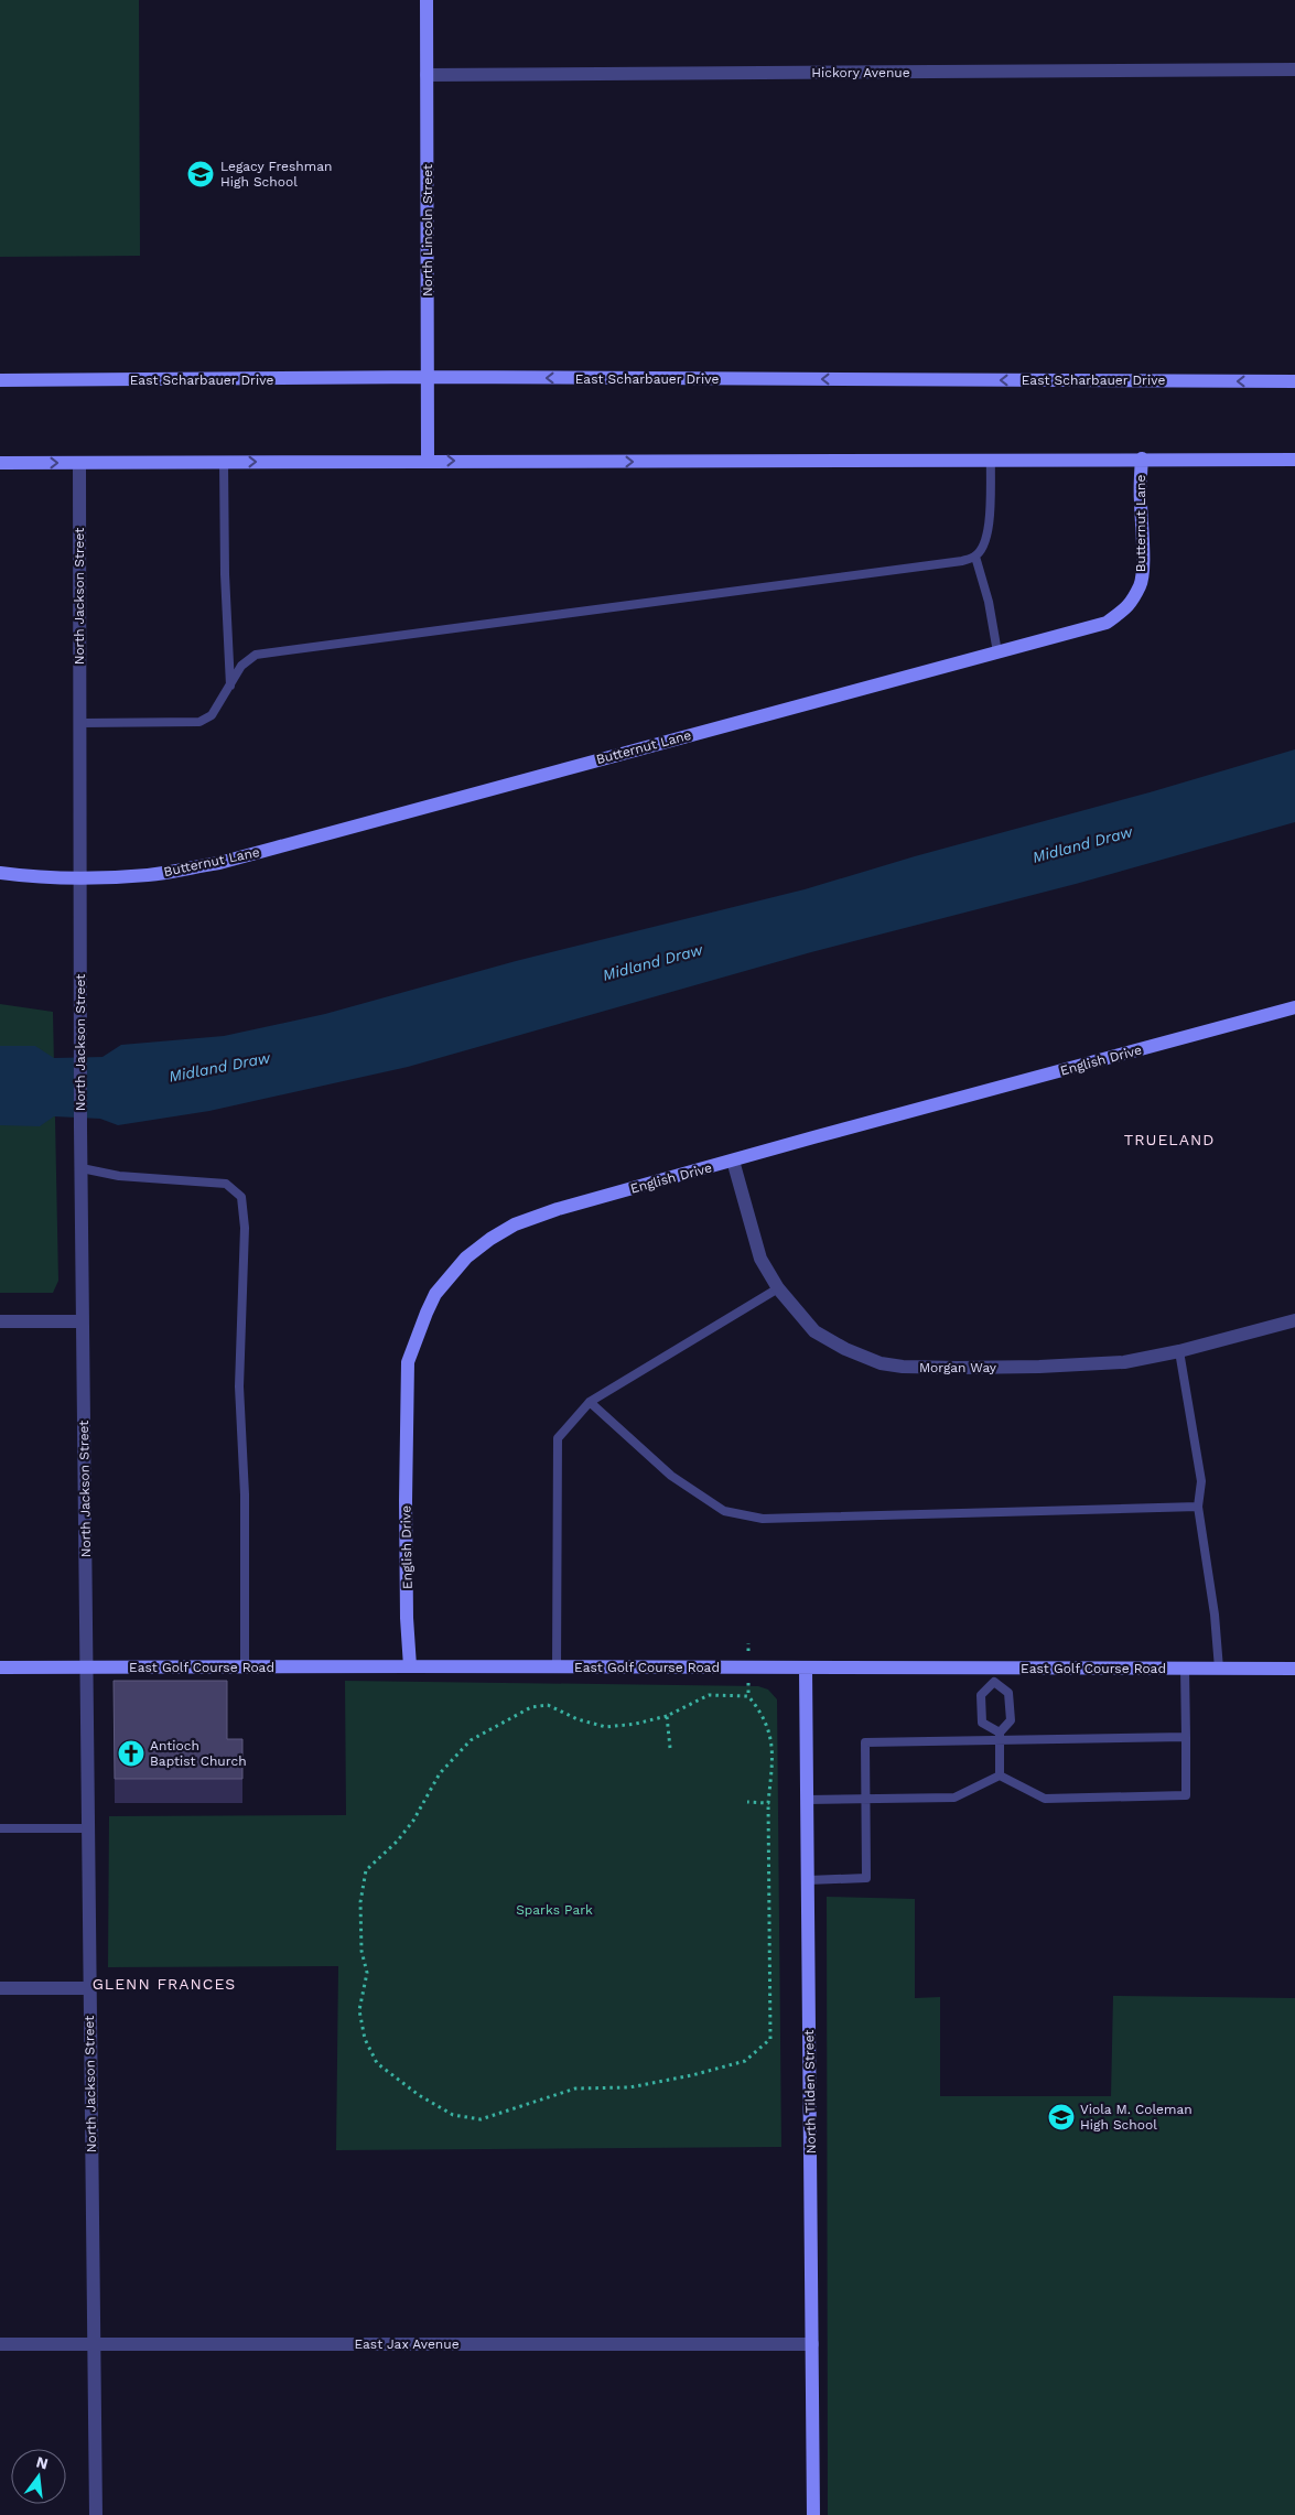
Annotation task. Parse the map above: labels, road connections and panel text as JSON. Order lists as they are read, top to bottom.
{
  "streets": {
    "street": [
      "Hickory Avenue",
      "North Lincoln Street",
      "East Scharbauer Drive",
      "Butternut Lane",
      "North Jackson Street",
      "English Drive",
      "Morgan Way",
      "East Golf Course Road",
      "North Tilden Street",
      "East Jax Avenue"
    ]
  },
  "crossings": [
    ["Hickory Avenue", "North Lincoln Street"],
    ["North Lincoln Street", "East Scharbauer Drive"],
    ["Butternut Lane", "North Jackson Street"],
    ["North Jackson Street", "East Golf Course Road"],
    ["North Jackson Street", "East Jax Avenue"],
    ["English Drive", "Morgan Way"],
    ["English Drive", "East Golf Course Road"],
    ["East Golf Course Road", "North Tilden Street"],
    ["North Tilden Street", "East Jax Avenue"]
  ],
  "districts": ["TRUELAND", "GLENN FRANCES"],
  "water": ["Midland Draw"],
  "parks": ["Sparks Park"],
  "places": {
    "school or university": ["Legacy Freshman High School", "Viola M. Coleman High School"],
    "church": ["Antioch Baptist Church"]
  },
  "north": "top"
}
